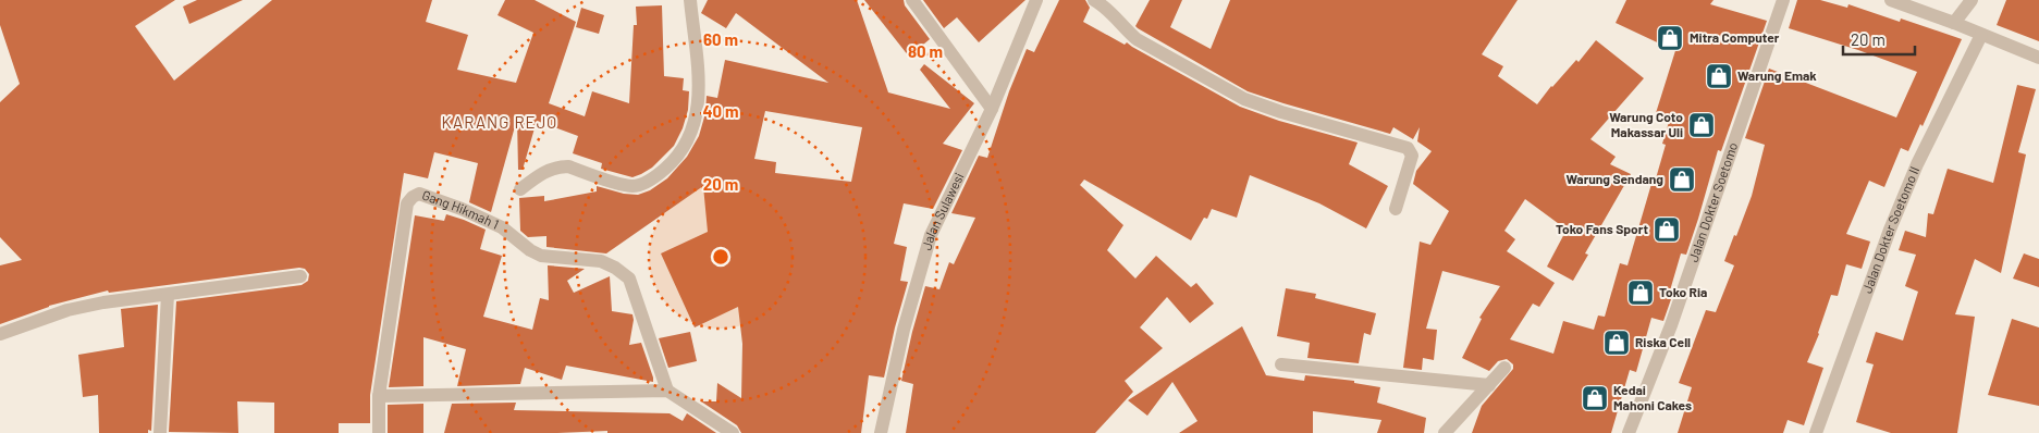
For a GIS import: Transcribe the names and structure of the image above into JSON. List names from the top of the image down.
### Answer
{
  "streets": {
    "street": [
      "Jalan Dokter Soetomo",
      "Gang Hikmah 1",
      "Jalan Sulawesi",
      "Jalan Dokter Soetomo II"
    ]
  },
  "districts": ["KARANG REJO"],
  "places": {
    "shop": [
      "Mitra Computer",
      "Warung Emak",
      "Warung Coto Makassar Uli",
      "Warung Sendang",
      "Toko Fans Sport",
      "Toko Ria",
      "Riska Cell",
      "Kedai Mahoni Cakes"
    ]
  },
  "scale_bar": "20 m",
  "rings": [
    "60 m",
    "80 m",
    "40 m",
    "20 m"
  ]
}
